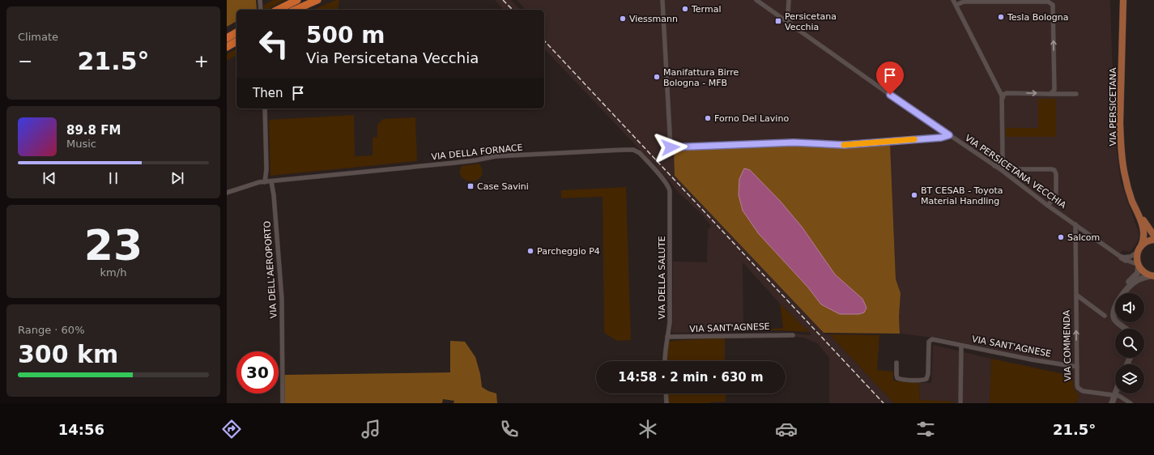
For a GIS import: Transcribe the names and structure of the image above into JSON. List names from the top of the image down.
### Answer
{
  "streets": {
    "main road": ["VIA PERSICETANA"],
    "street": [
      "VIA DELLA FORNACE",
      "VIA PERSICETANA VECCHIA",
      "VIA DELL'AEROPORTO",
      "VIA DELLA SALUTE",
      "VIA SANT'AGNESE",
      "VIA COMMENDA"
    ]
  },
  "crossings": [
    ["VIA PERSICETANA", "VIA PERSICETANA VECCHIA"],
    ["VIA DELLA FORNACE", "VIA DELL'AEROPORTO"],
    ["VIA DELLA FORNACE", "VIA DELLA SALUTE"],
    ["VIA PERSICETANA VECCHIA", "VIA COMMENDA"],
    ["VIA DELLA SALUTE", "VIA SANT'AGNESE"],
    ["VIA SANT'AGNESE", "VIA COMMENDA"]
  ],
  "places": {
    "other": [
      "Termal",
      "Tesla Bologna",
      "Viessmann",
      "Manifattura Birre Bologna - MFB",
      "Forno Del Lavino",
      "BT CESAB - Toyota Material Handling",
      "Salcom",
      "Parcheggio P4"
    ],
    "transit": ["Persicetana Vecchia", "Case Savini"]
  },
  "page": {
    "tile": [
      "Climate",
      ["23", "km/h"],
      ["Range · 60%", "300 km"]
    ],
    "turn": ["500 m", "Via Persicetana Vecchia"],
    "heat": ["−", "21.5°", "+"],
    "then": "Then",
    "song": ["89.8 FM", "Music"],
    "limit": "30",
    "trip": "14:58 · 2 min · 630 m",
    "tabs": ["14:56", "21.5°"]
  }
}
